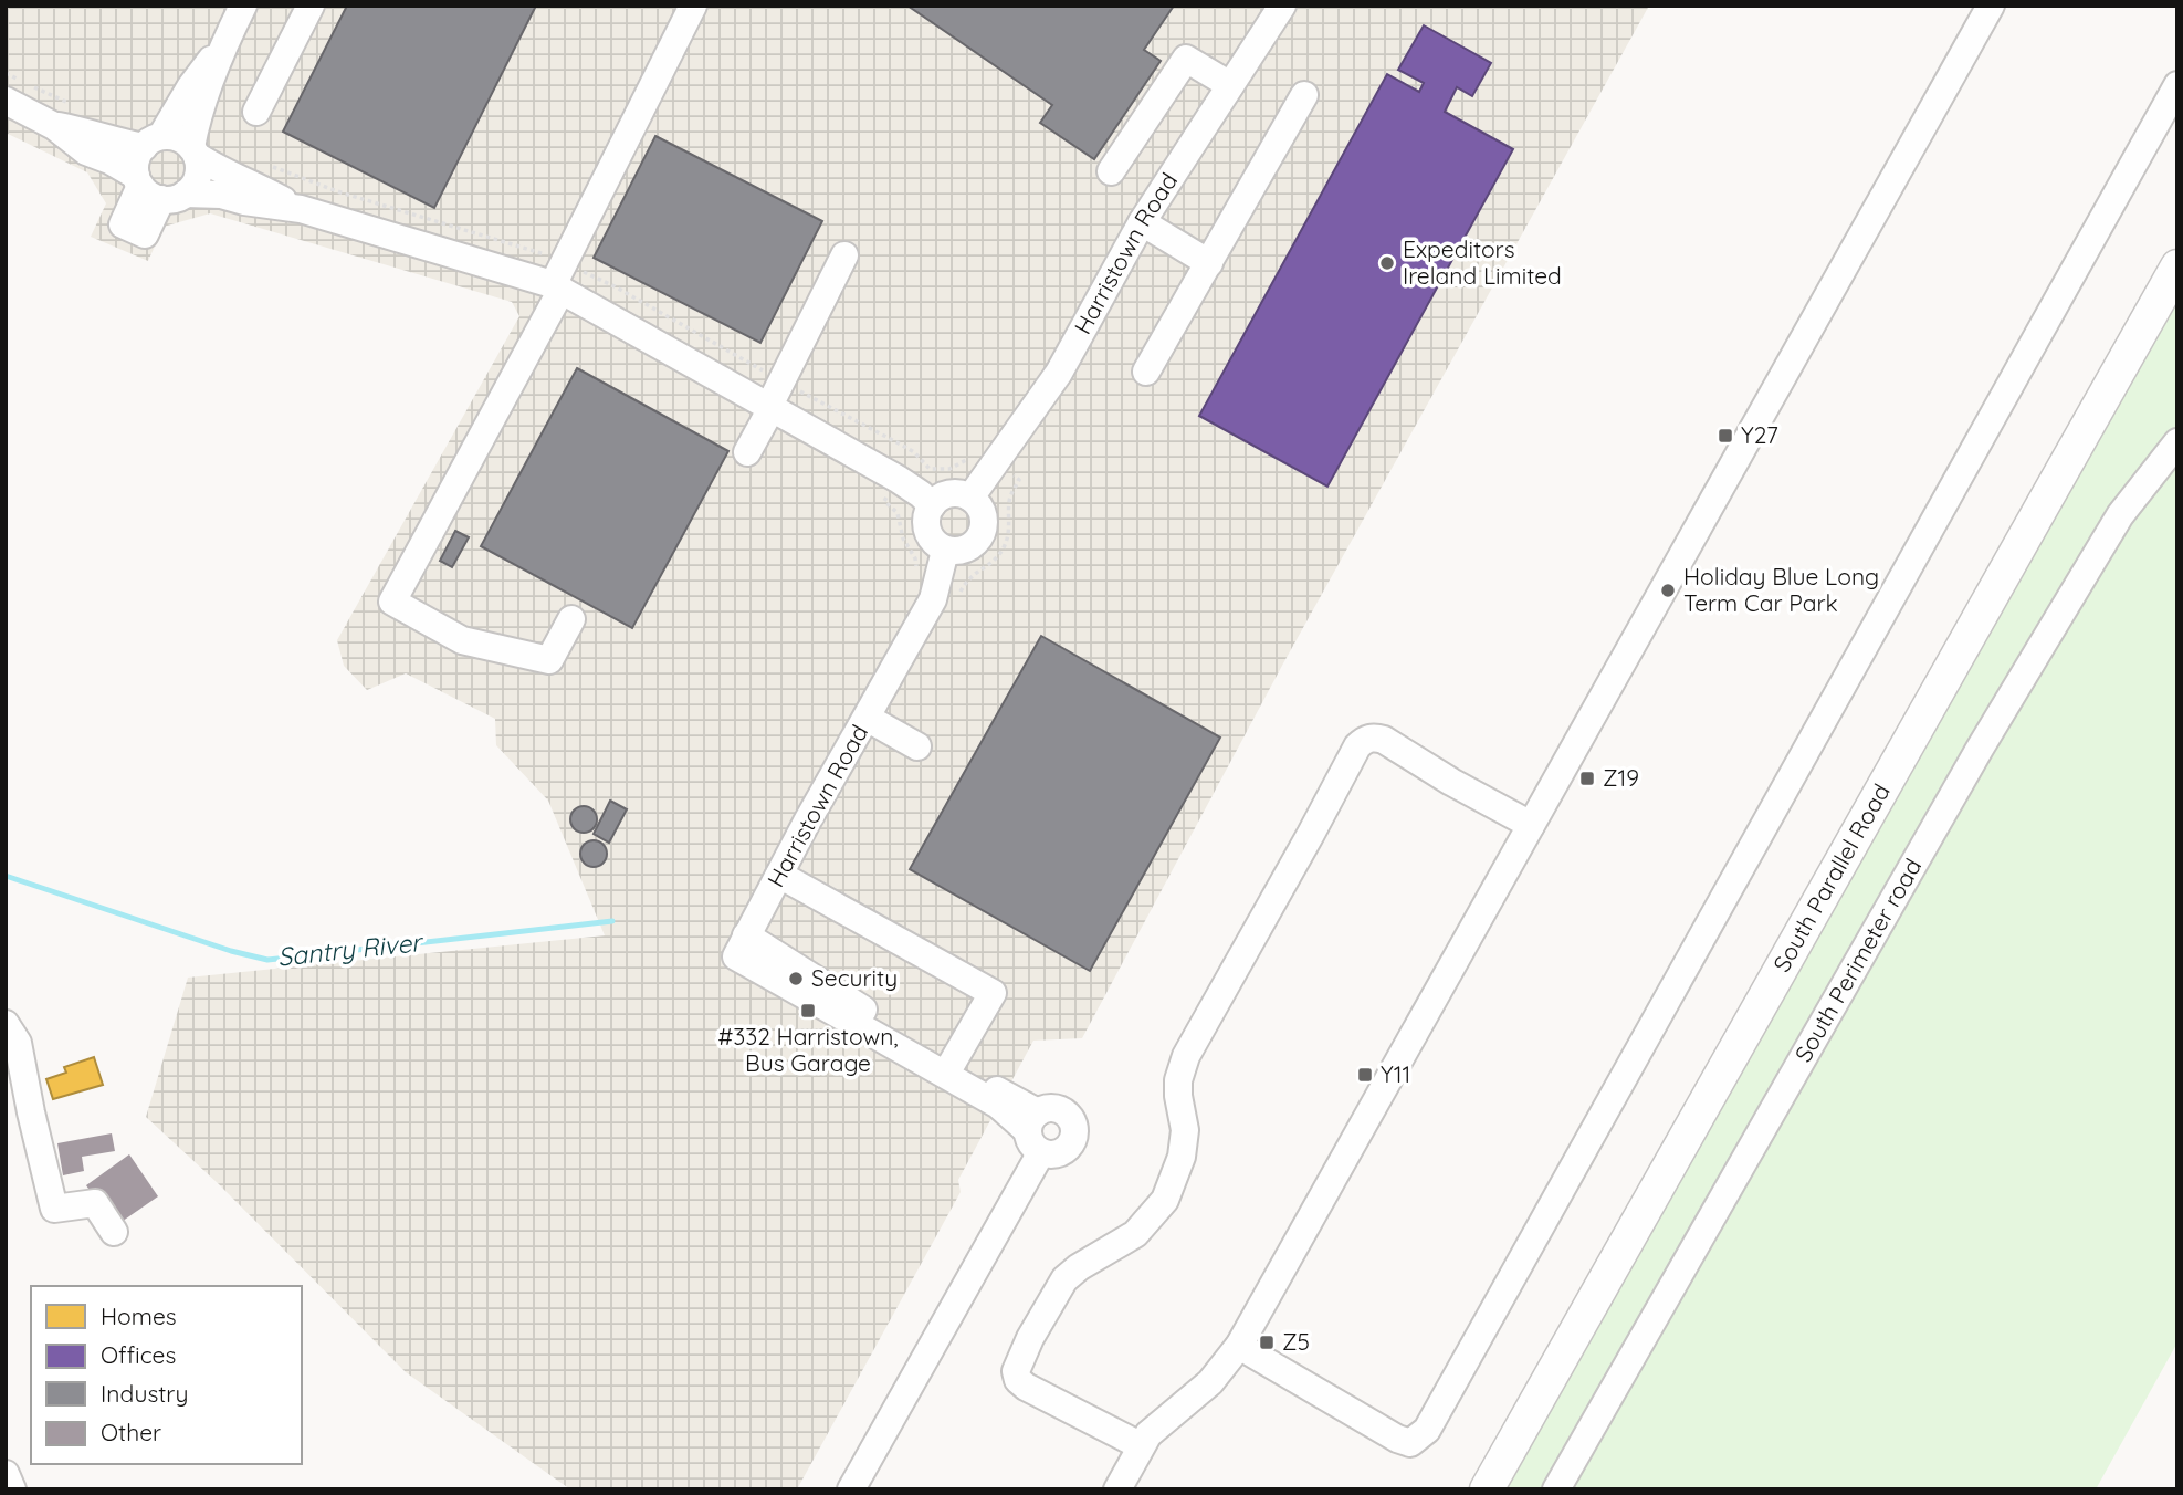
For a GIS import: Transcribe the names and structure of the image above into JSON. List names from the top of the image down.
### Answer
{
  "streets": {
    "main road": ["South Parallel Road"],
    "street": ["Harristown Road", "South Perimeter road"]
  },
  "water": ["Santry River"],
  "places": {
    "other": ["Expeditors Ireland Limited", "Holiday Blue Long Term Car Park", "Security"],
    "transit": [
      "Y27",
      "Z19",
      "#332 Harristown, Bus Garage",
      "Y11",
      "Z5"
    ]
  },
  "legend": [
    "Homes",
    "Offices",
    "Industry",
    "Other"
  ]
}
